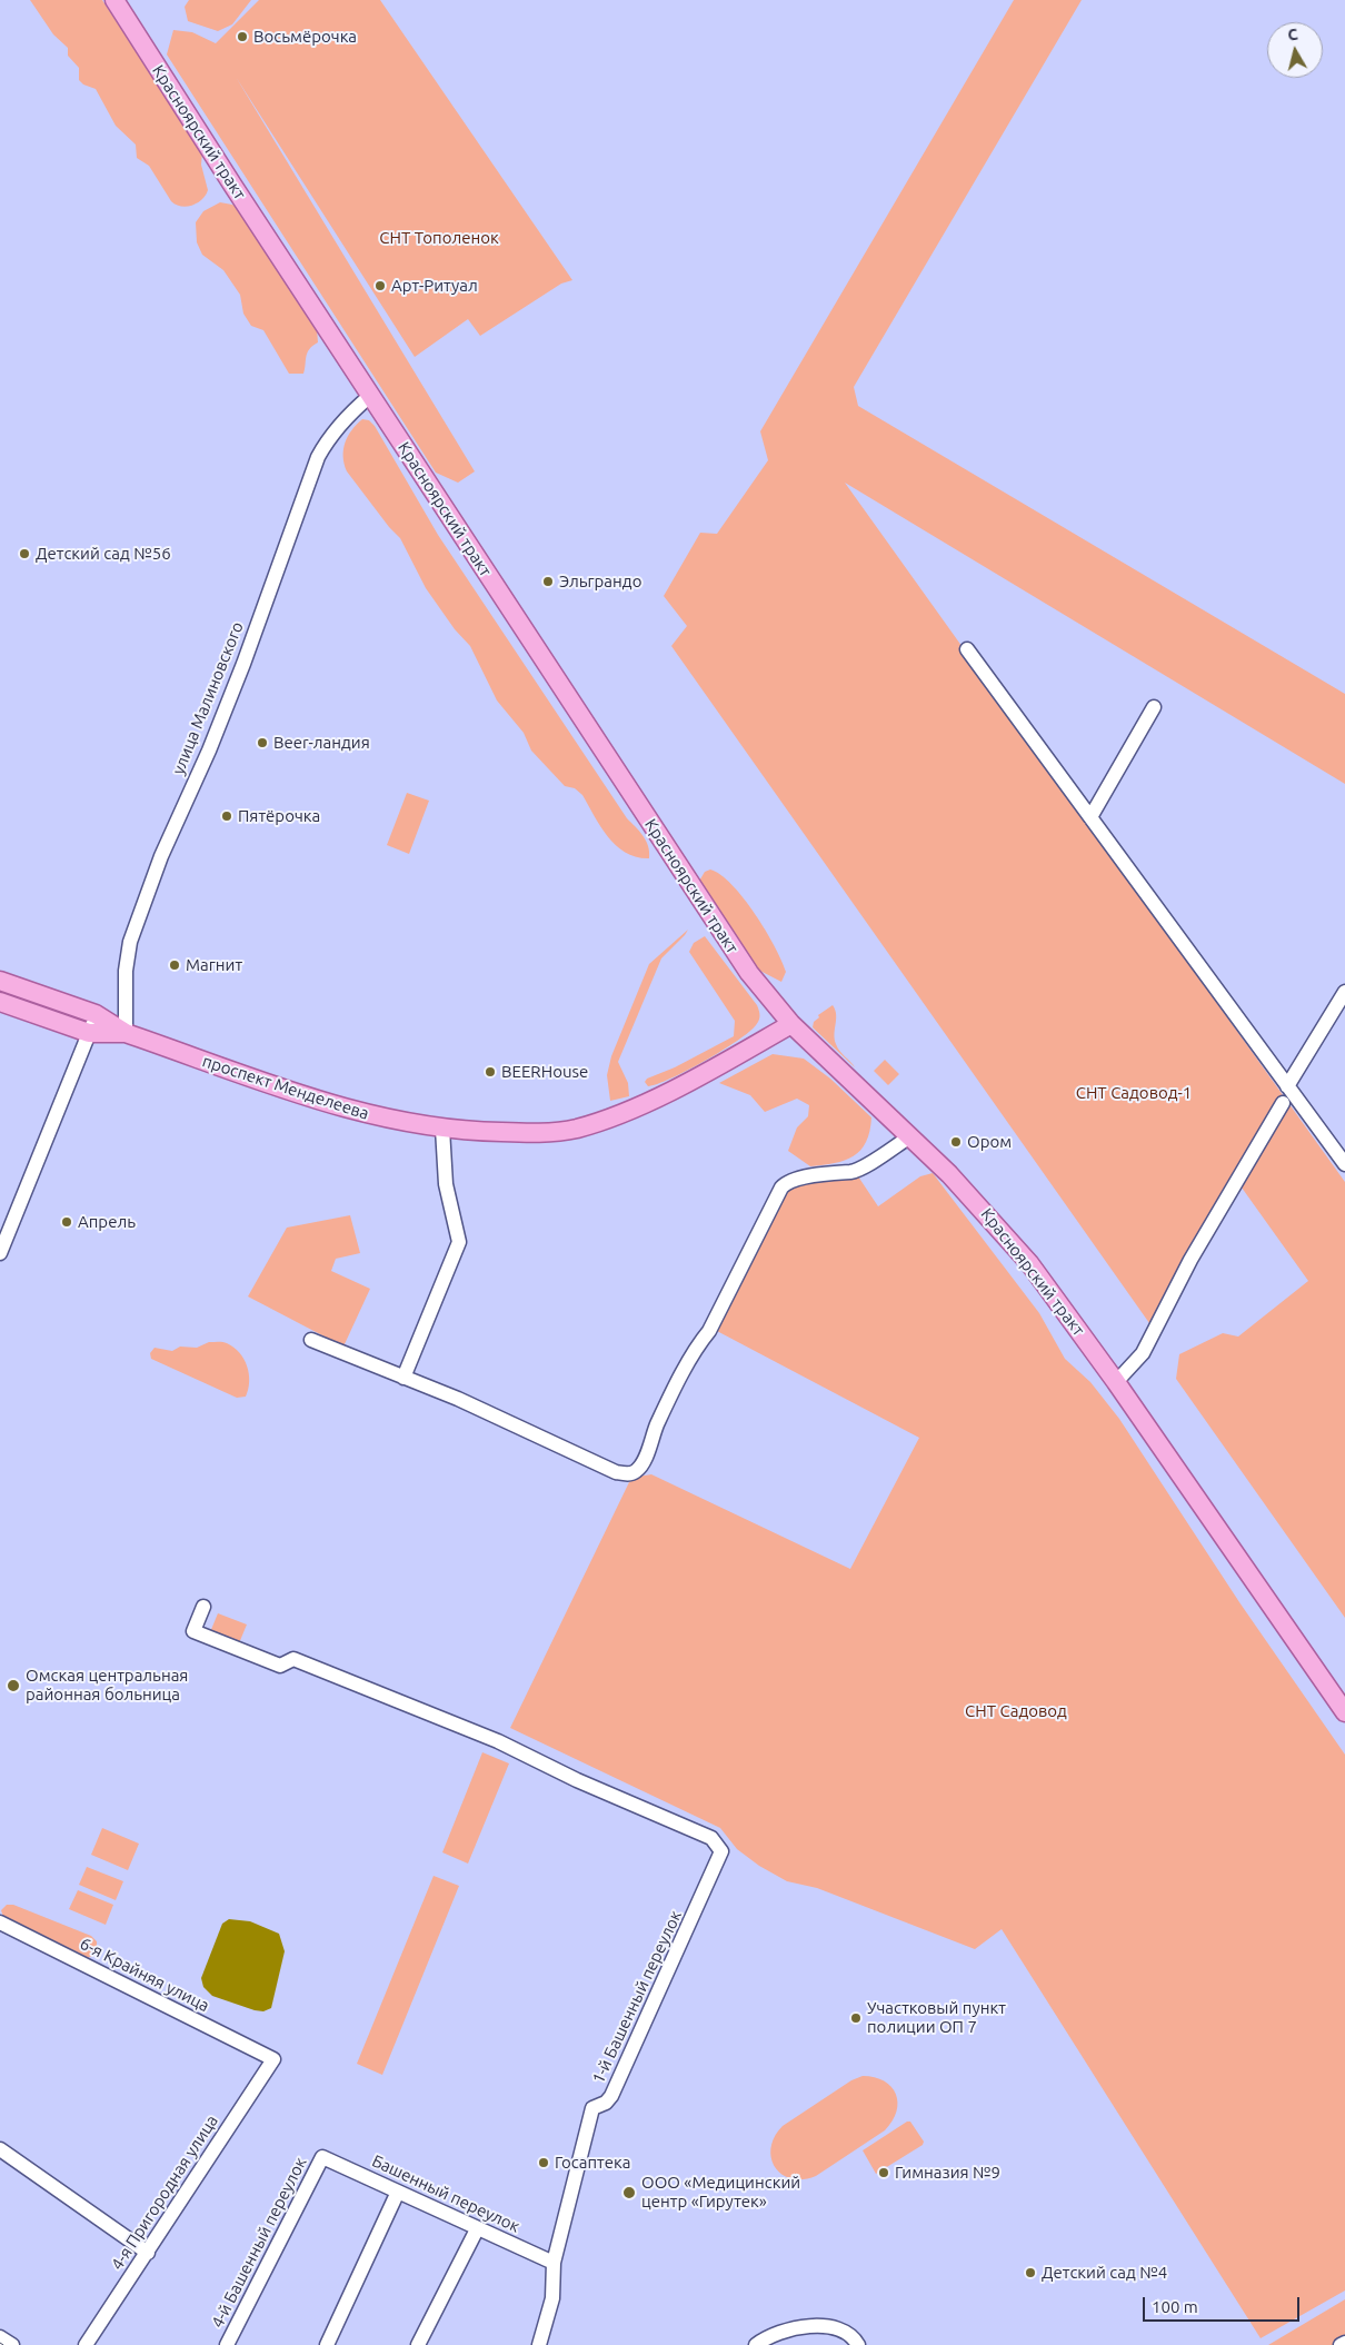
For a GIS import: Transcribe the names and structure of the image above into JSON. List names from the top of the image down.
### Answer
{
  "streets": {
    "main road": ["Красноярский тракт", "проспект Менделеева"],
    "street": [
      "улица Малиновского",
      "6-я Крайняя улица",
      "1-й Башенный переулок",
      "4-я Пригородная улица",
      "Башенный переулок",
      "4-й Башенный переулок"
    ]
  },
  "crossings": [
    ["Красноярский тракт", "улица Малиновского"],
    ["Красноярский тракт", "проспект Менделеева"],
    ["улица Малиновского", "проспект Менделеева"],
    ["6-я Крайняя улица", "4-я Пригородная улица"],
    ["1-й Башенный переулок", "Башенный переулок"],
    ["Башенный переулок", "4-й Башенный переулок"]
  ],
  "parks": ["СНТ Тополенок", "СНТ Садовод-1", "СНТ Садовод"],
  "places": [
    "Восьмёрочка",
    "Арт-Ритуал",
    "Детский сад №56",
    "Эльграндо",
    "Beer-ландия",
    "Пятёрочка",
    "Магнит",
    "BEERHouse",
    "Ором",
    "Апрель",
    "Омская центральная районная больница",
    "Участковый пункт полиции ОП 7",
    "Госаптека",
    "Гимназия №9",
    "ООО «Медицинский центр «Гирутек»",
    "Детский сад №4"
  ],
  "scale_bar": "100 m",
  "north": "top"
}
